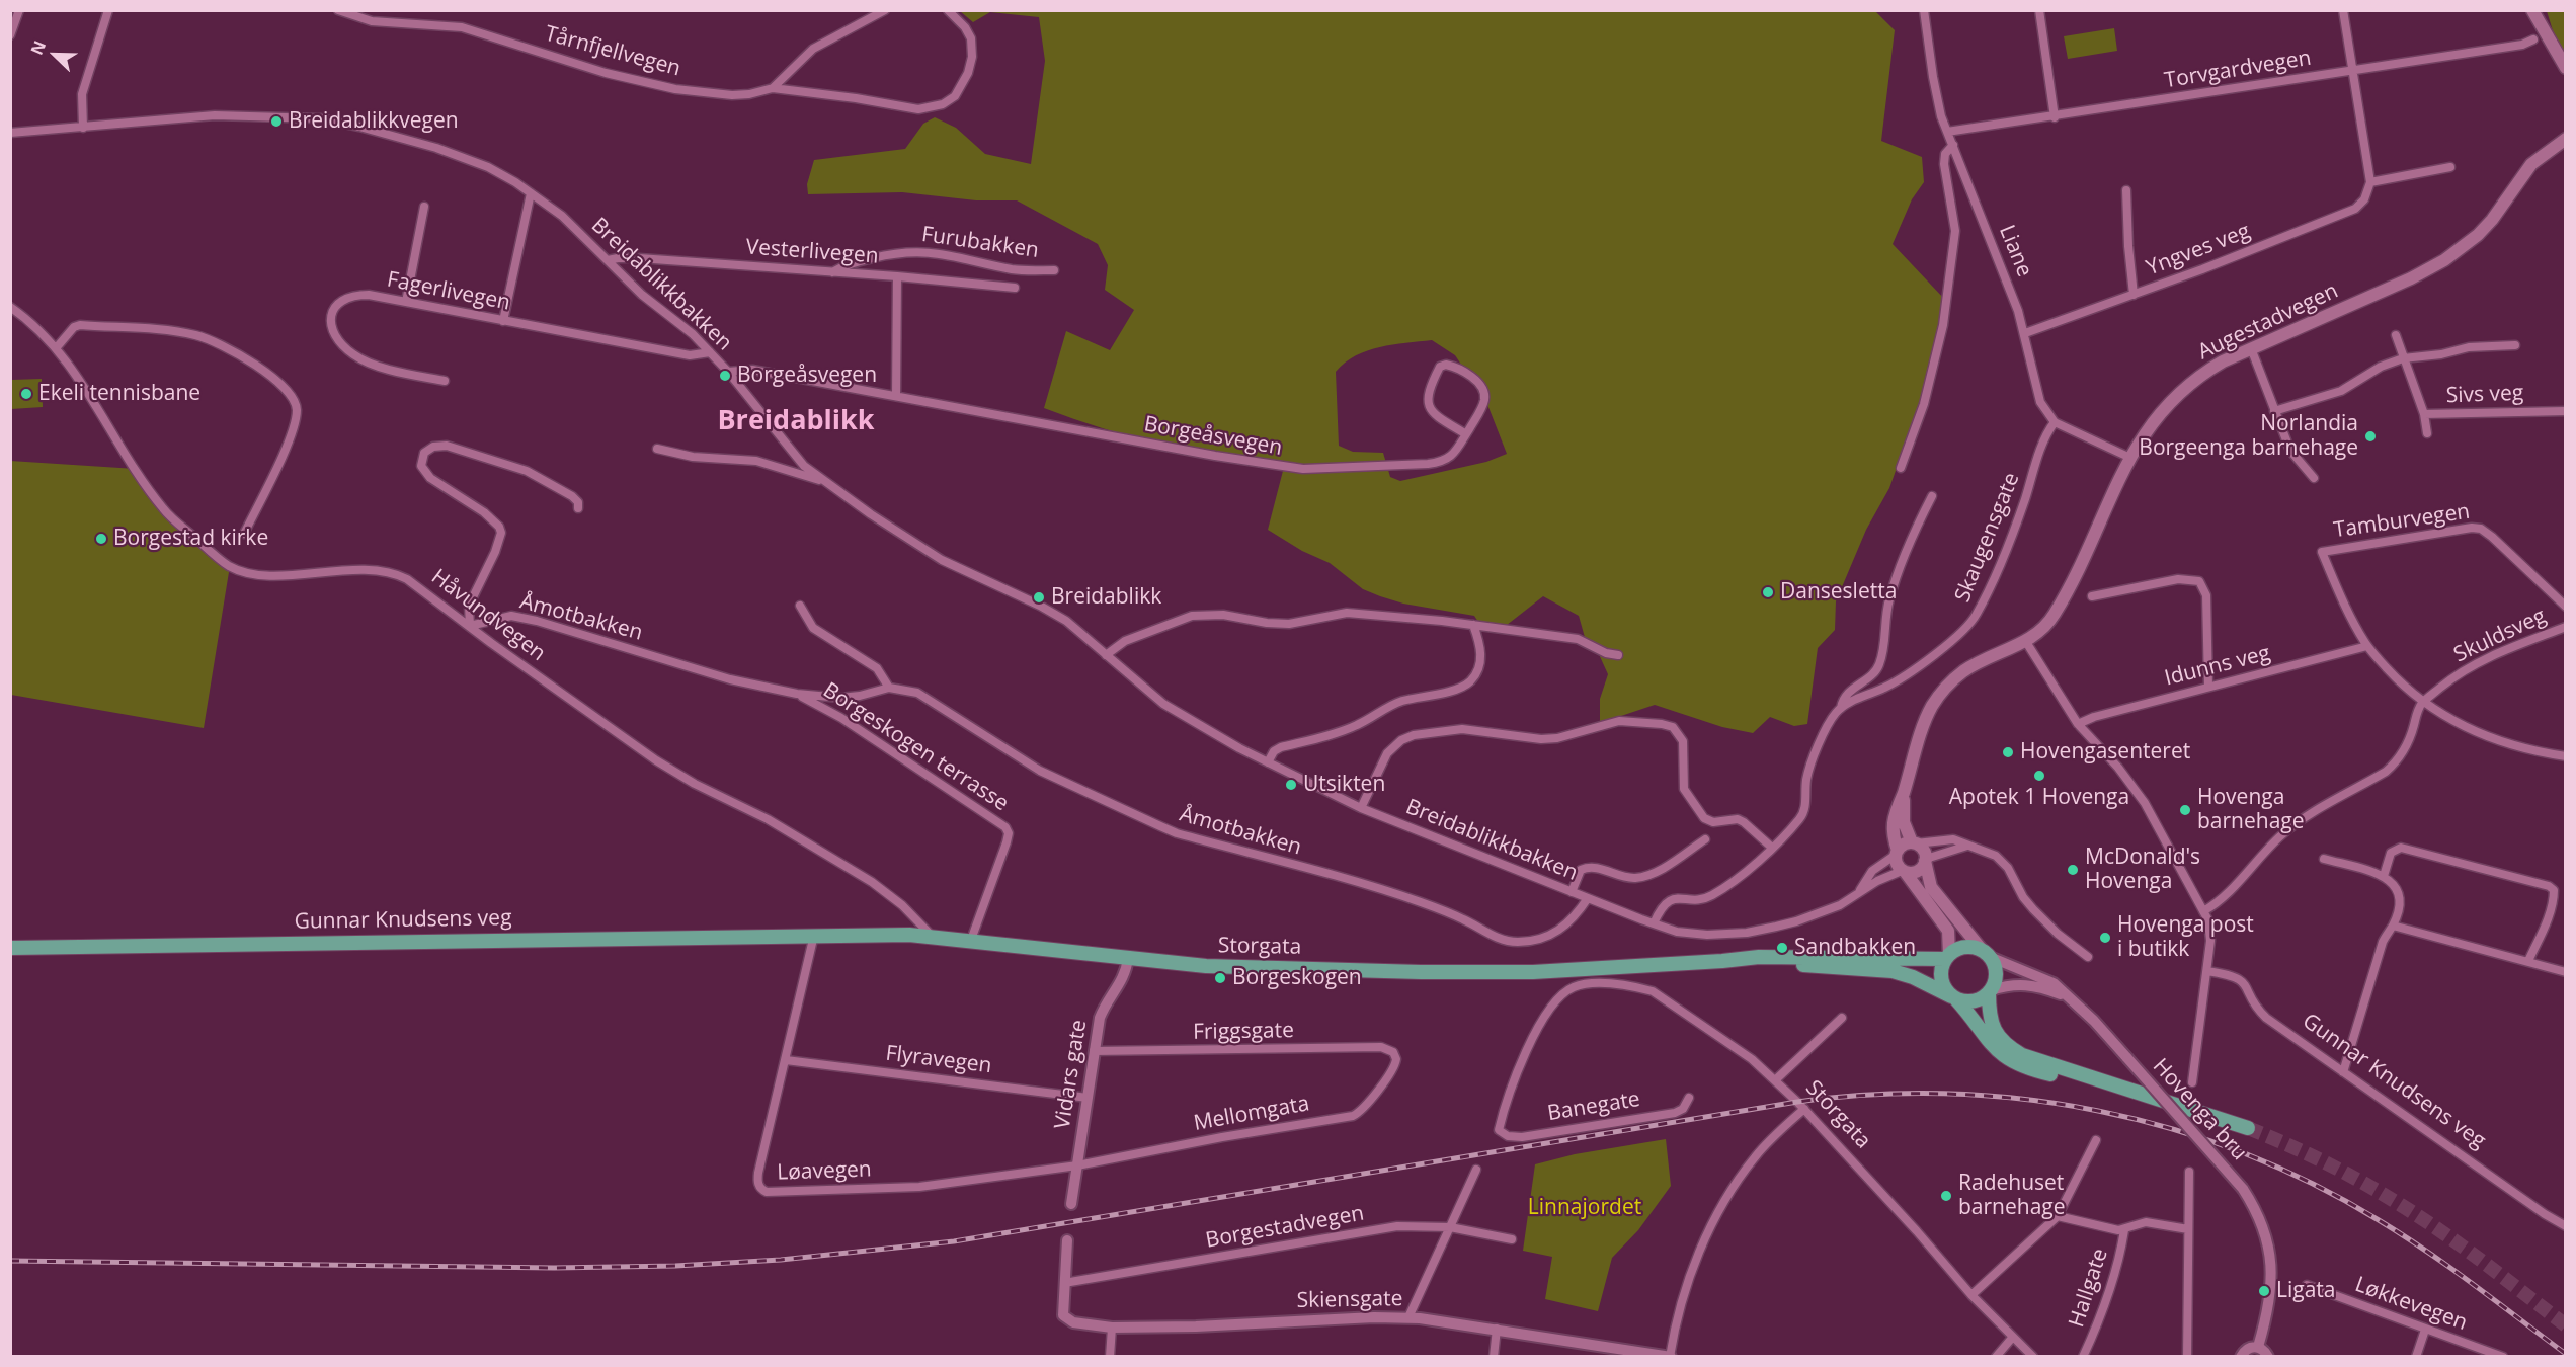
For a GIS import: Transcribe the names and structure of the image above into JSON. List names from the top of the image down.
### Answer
{
  "streets": {
    "main road": ["Augestadvegen", "Gunnar Knudsens veg", "Storgata"],
    "street": [
      "Tårnfjellvegen",
      "Torvgardvegen",
      "Furubakken",
      "Yngves veg",
      "Liane",
      "Vesterlivegen",
      "Breidablikkbakken",
      "Fagerlivegen",
      "Sivs veg",
      "Borgeåsvegen",
      "Tamburvegen",
      "Skaugensgate",
      "Håvundvegen",
      "Åmotbakken",
      "Skuldsveg",
      "Idunns veg",
      "Borgeskogen terrasse",
      "Friggsgate",
      "Flyravegen",
      "Vidars gate",
      "Banegate",
      "Hovenga bru",
      "Mellomgata",
      "Løavegen",
      "Borgestadvegen",
      "Hallgate",
      "Skiensgate",
      "Løkkevegen"
    ]
  },
  "crossings": [
    ["Torvgardvegen", "Liane"],
    ["Furubakken", "Vesterlivegen"],
    ["Yngves veg", "Liane"],
    ["Liane", "Skaugensgate"],
    ["Vesterlivegen", "Breidablikkbakken"],
    ["Breidablikkbakken", "Fagerlivegen"],
    ["Breidablikkbakken", "Augestadvegen"],
    ["Breidablikkbakken", "Borgeåsvegen"],
    ["Breidablikkbakken", "Åmotbakken"],
    ["Tamburvegen", "Idunns veg"],
    ["Håvundvegen", "Åmotbakken"],
    ["Håvundvegen", "Storgata"],
    ["Åmotbakken", "Borgeskogen terrasse"],
    ["Borgeskogen terrasse", "Storgata"],
    ["Gunnar Knudsens veg", "Storgata"],
    ["Storgata", "Vidars gate"],
    ["Storgata", "Banegate"],
    ["Storgata", "Hovenga bru"],
    ["Storgata", "Løavegen"],
    ["Friggsgate", "Vidars gate"],
    ["Friggsgate", "Mellomgata"],
    ["Flyravegen", "Vidars gate"],
    ["Flyravegen", "Løavegen"],
    ["Vidars gate", "Mellomgata"],
    ["Vidars gate", "Løavegen"],
    ["Mellomgata", "Løavegen"],
    ["Borgestadvegen", "Skiensgate"]
  ],
  "districts": ["Breidablikk"],
  "parks": ["Linnajordet"],
  "places": [
    "Breidablikkvegen",
    "Borgeåsvegen",
    "Ekeli tennisbane",
    "Norlandia Borgeenga barnehage",
    "Borgestad kirke",
    "Dansesletta",
    "Breidablikk",
    "Hovengasenteret",
    "Apotek 1 Hovenga",
    "Utsikten",
    "Hovenga barnehage",
    "McDonald's Hovenga",
    "Hovenga post i butikk",
    "Sandbakken",
    "Borgeskogen",
    "Radehuset barnehage",
    "Ligata"
  ],
  "north": "top left"
}
